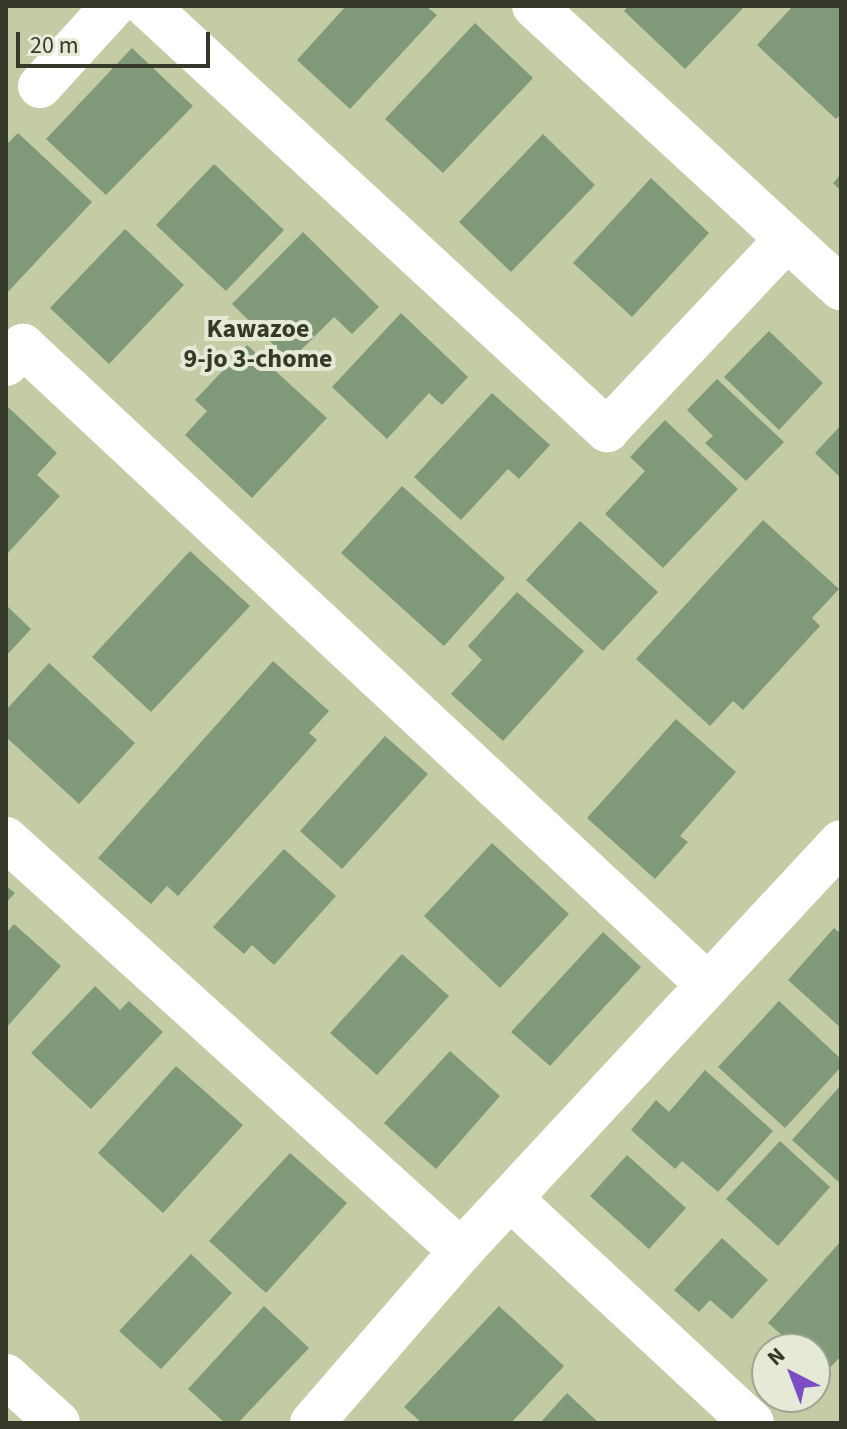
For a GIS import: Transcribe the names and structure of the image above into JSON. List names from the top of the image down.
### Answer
{
  "districts": ["Kawazoe 9-jo 3-chome"],
  "scale_bar": "20 m",
  "north": "top left"
}
